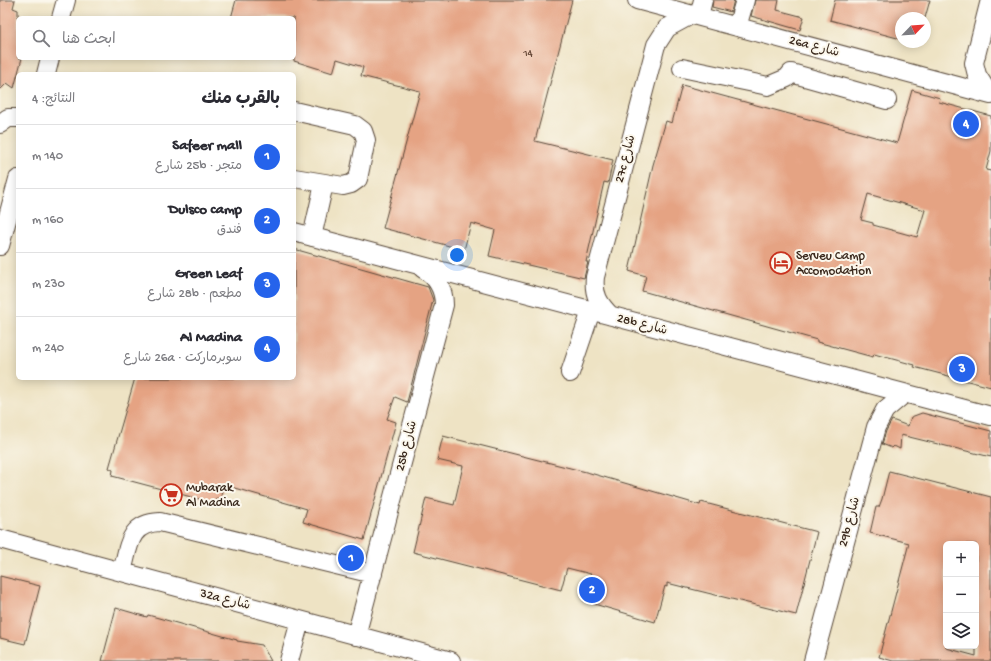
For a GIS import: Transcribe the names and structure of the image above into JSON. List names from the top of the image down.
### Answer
{
  "streets": {
    "street": [
      "26a شارع",
      "27c شارع",
      "28b شارع",
      "25b شارع",
      "29b شارع",
      "32a شارع"
    ]
  },
  "crossings": [
    ["26a شارع", "27c شارع"],
    ["27c شارع", "28b شارع"],
    ["28b شارع", "25b شارع"],
    ["28b شارع", "29b شارع"],
    ["25b شارع", "32a شارع"]
  ],
  "places": {
    "hotel": ["Serveu Camp Accomodation"],
    "supermarket": ["Mubarak Al Madina"]
  },
  "house_numbers": ["14"],
  "north": "top right",
  "page": {
    "search": "ابحث هنا",
    "heading": ["بالقرب منك", "النتائج: 4"],
    "pins": [
      "4",
      "3",
      "1",
      "2"
    ],
    "list": [
      {
        "mark": "1",
        "name": "Safeer mall",
        "note": "متجر · 25b شارع",
        "value": "140 m"
      },
      {
        "mark": "2",
        "name": "Dulsco camp",
        "note": "فندق",
        "value": "160 m"
      },
      {
        "mark": "3",
        "name": "Green Leaf",
        "note": "مطعم · 28b شارع",
        "value": "230 m"
      },
      {
        "mark": "4",
        "name": "Al Madina",
        "note": "سوبرماركت · 26a شارع",
        "value": "240 m"
      }
    ],
    "map_buttons": ["+", "−"]
  }
}
